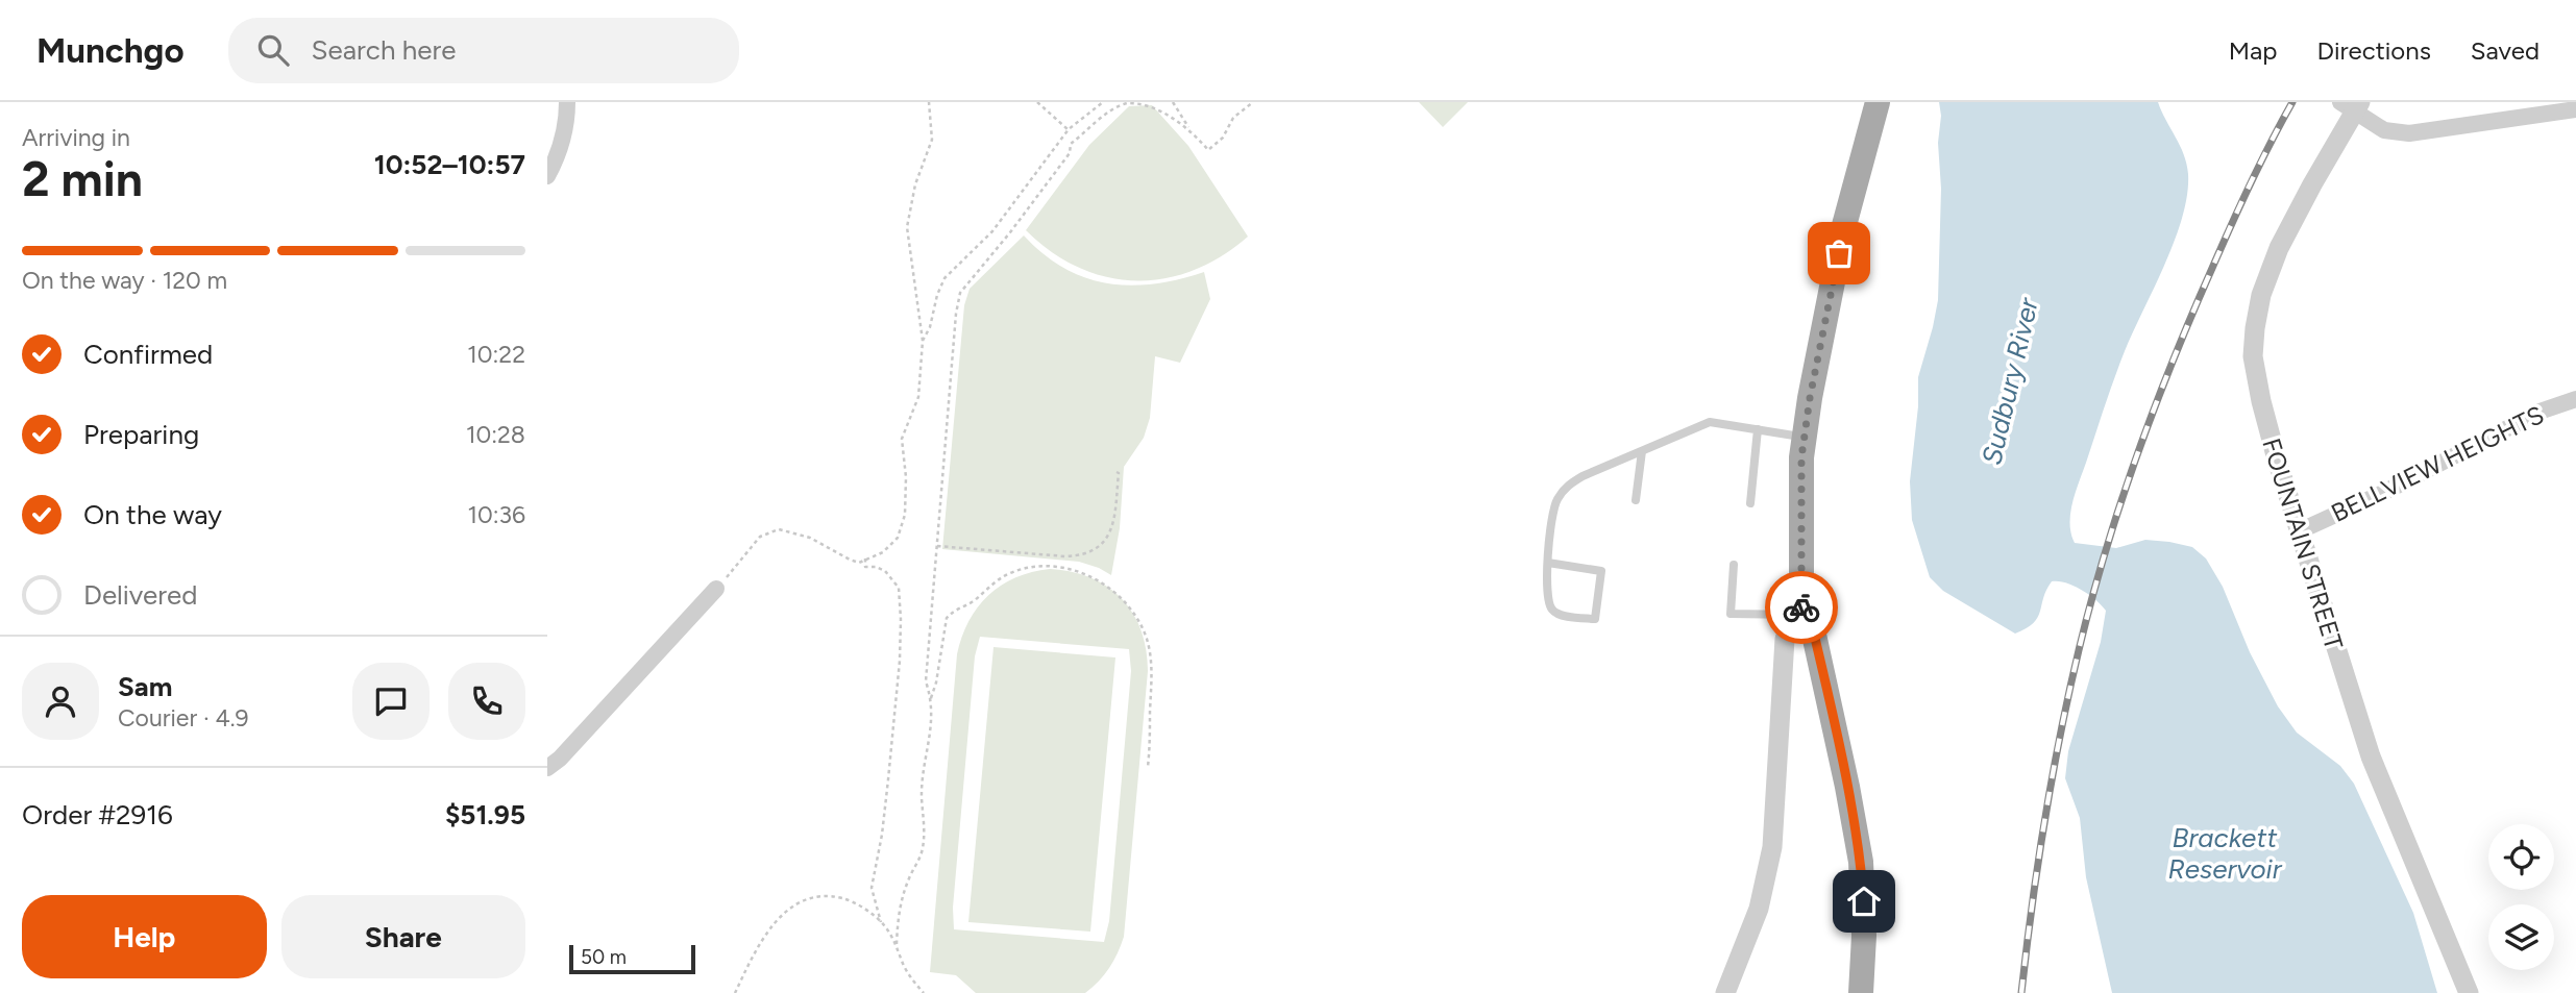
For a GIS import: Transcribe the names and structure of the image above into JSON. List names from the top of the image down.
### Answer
{
  "streets": {
    "street": ["BELLVIEW HEIGHTS", "FOUNTAIN STREET"]
  },
  "crossings": [
    ["BELLVIEW HEIGHTS", "FOUNTAIN STREET"]
  ],
  "water": ["Sudbury River", "Brackett Reservoir"],
  "scale_bar": "50 m",
  "page": {
    "header": "Munchgo",
    "search": "Search here",
    "nav": ["Map", "Directions", "Saved"],
    "heading": ["2 min", "Arriving in", "10:52–10:57"],
    "panel": [
      "Sam",
      "Courier · 4.9",
      "Order #2916",
      "$51.95"
    ],
    "bar": "On the way · 120 m",
    "list": [
      ["Confirmed", "10:22"],
      ["Preparing", "10:28"],
      ["On the way", "10:36"],
      "Delivered"
    ],
    "buttons": ["Help", "Share"],
    "scale": "50 m"
  }
}
